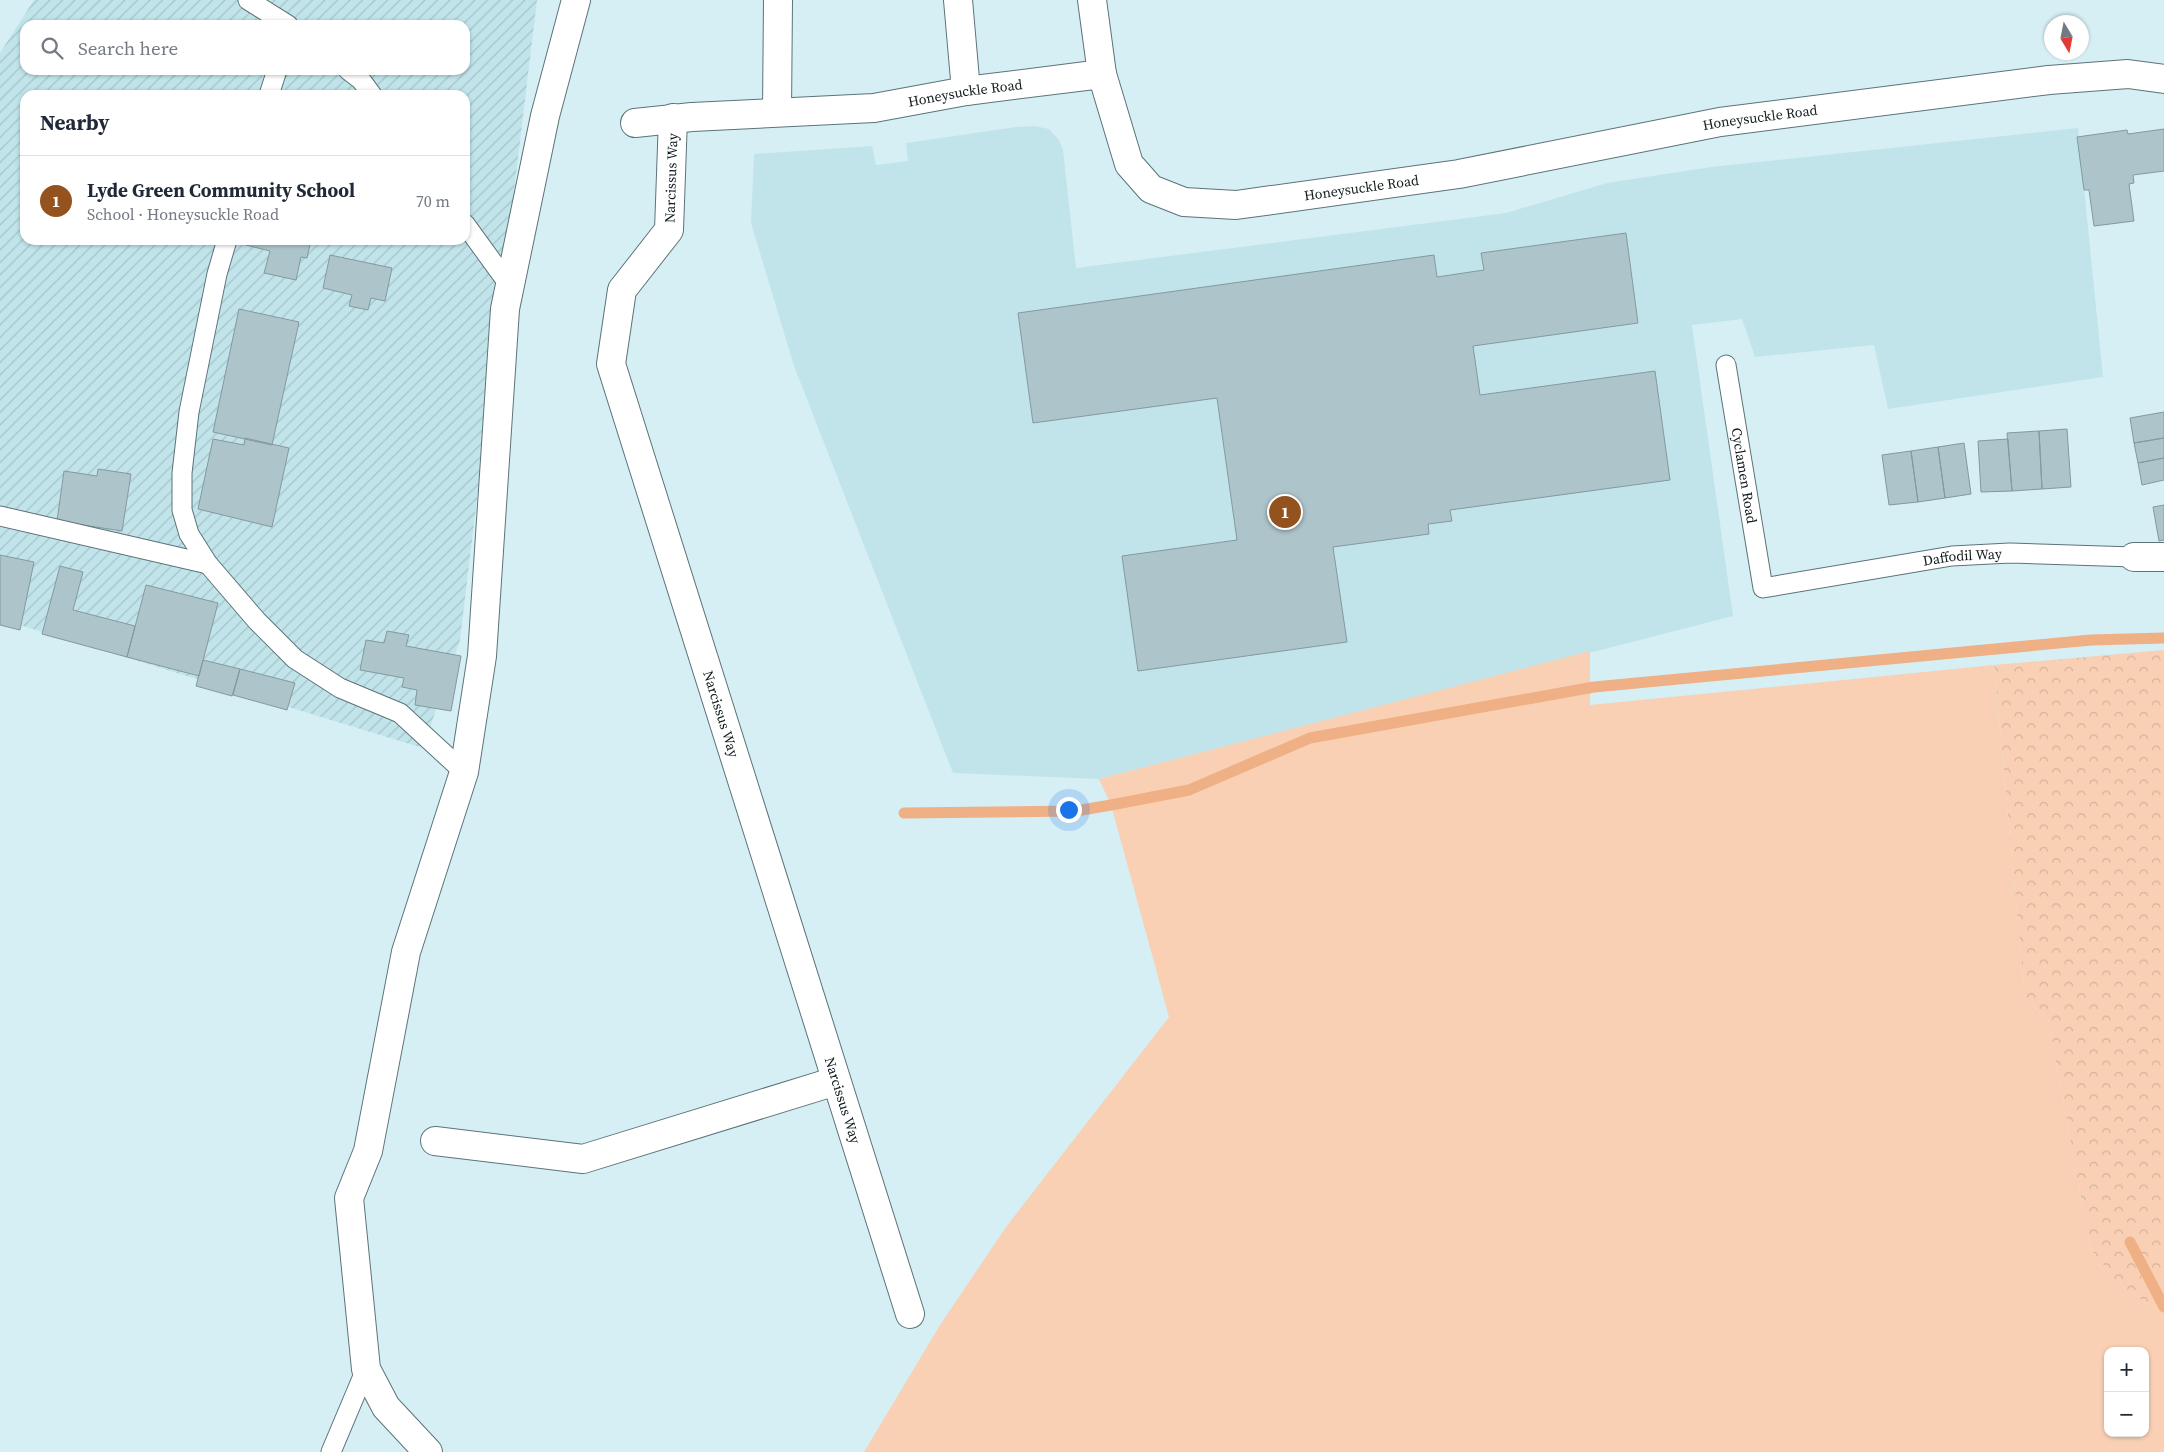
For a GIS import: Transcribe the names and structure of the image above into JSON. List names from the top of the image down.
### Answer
{
  "streets": {
    "street": ["Honeysuckle Road", "Narcissus Way", "Daffodil Way"],
    "lane": ["Cyclamen Road"]
  },
  "crossings": [
    ["Honeysuckle Road", "Narcissus Way"],
    ["Cyclamen Road", "Daffodil Way"]
  ],
  "north": "bottom",
  "page": {
    "search": "Search here",
    "heading": "Nearby",
    "list": [
      {
        "mark": "1",
        "name": "Lyde Green Community School",
        "note": "School · Honeysuckle Road",
        "value": "70 m"
      }
    ],
    "pins": "1",
    "map_buttons": ["+", "−"]
  }
}
